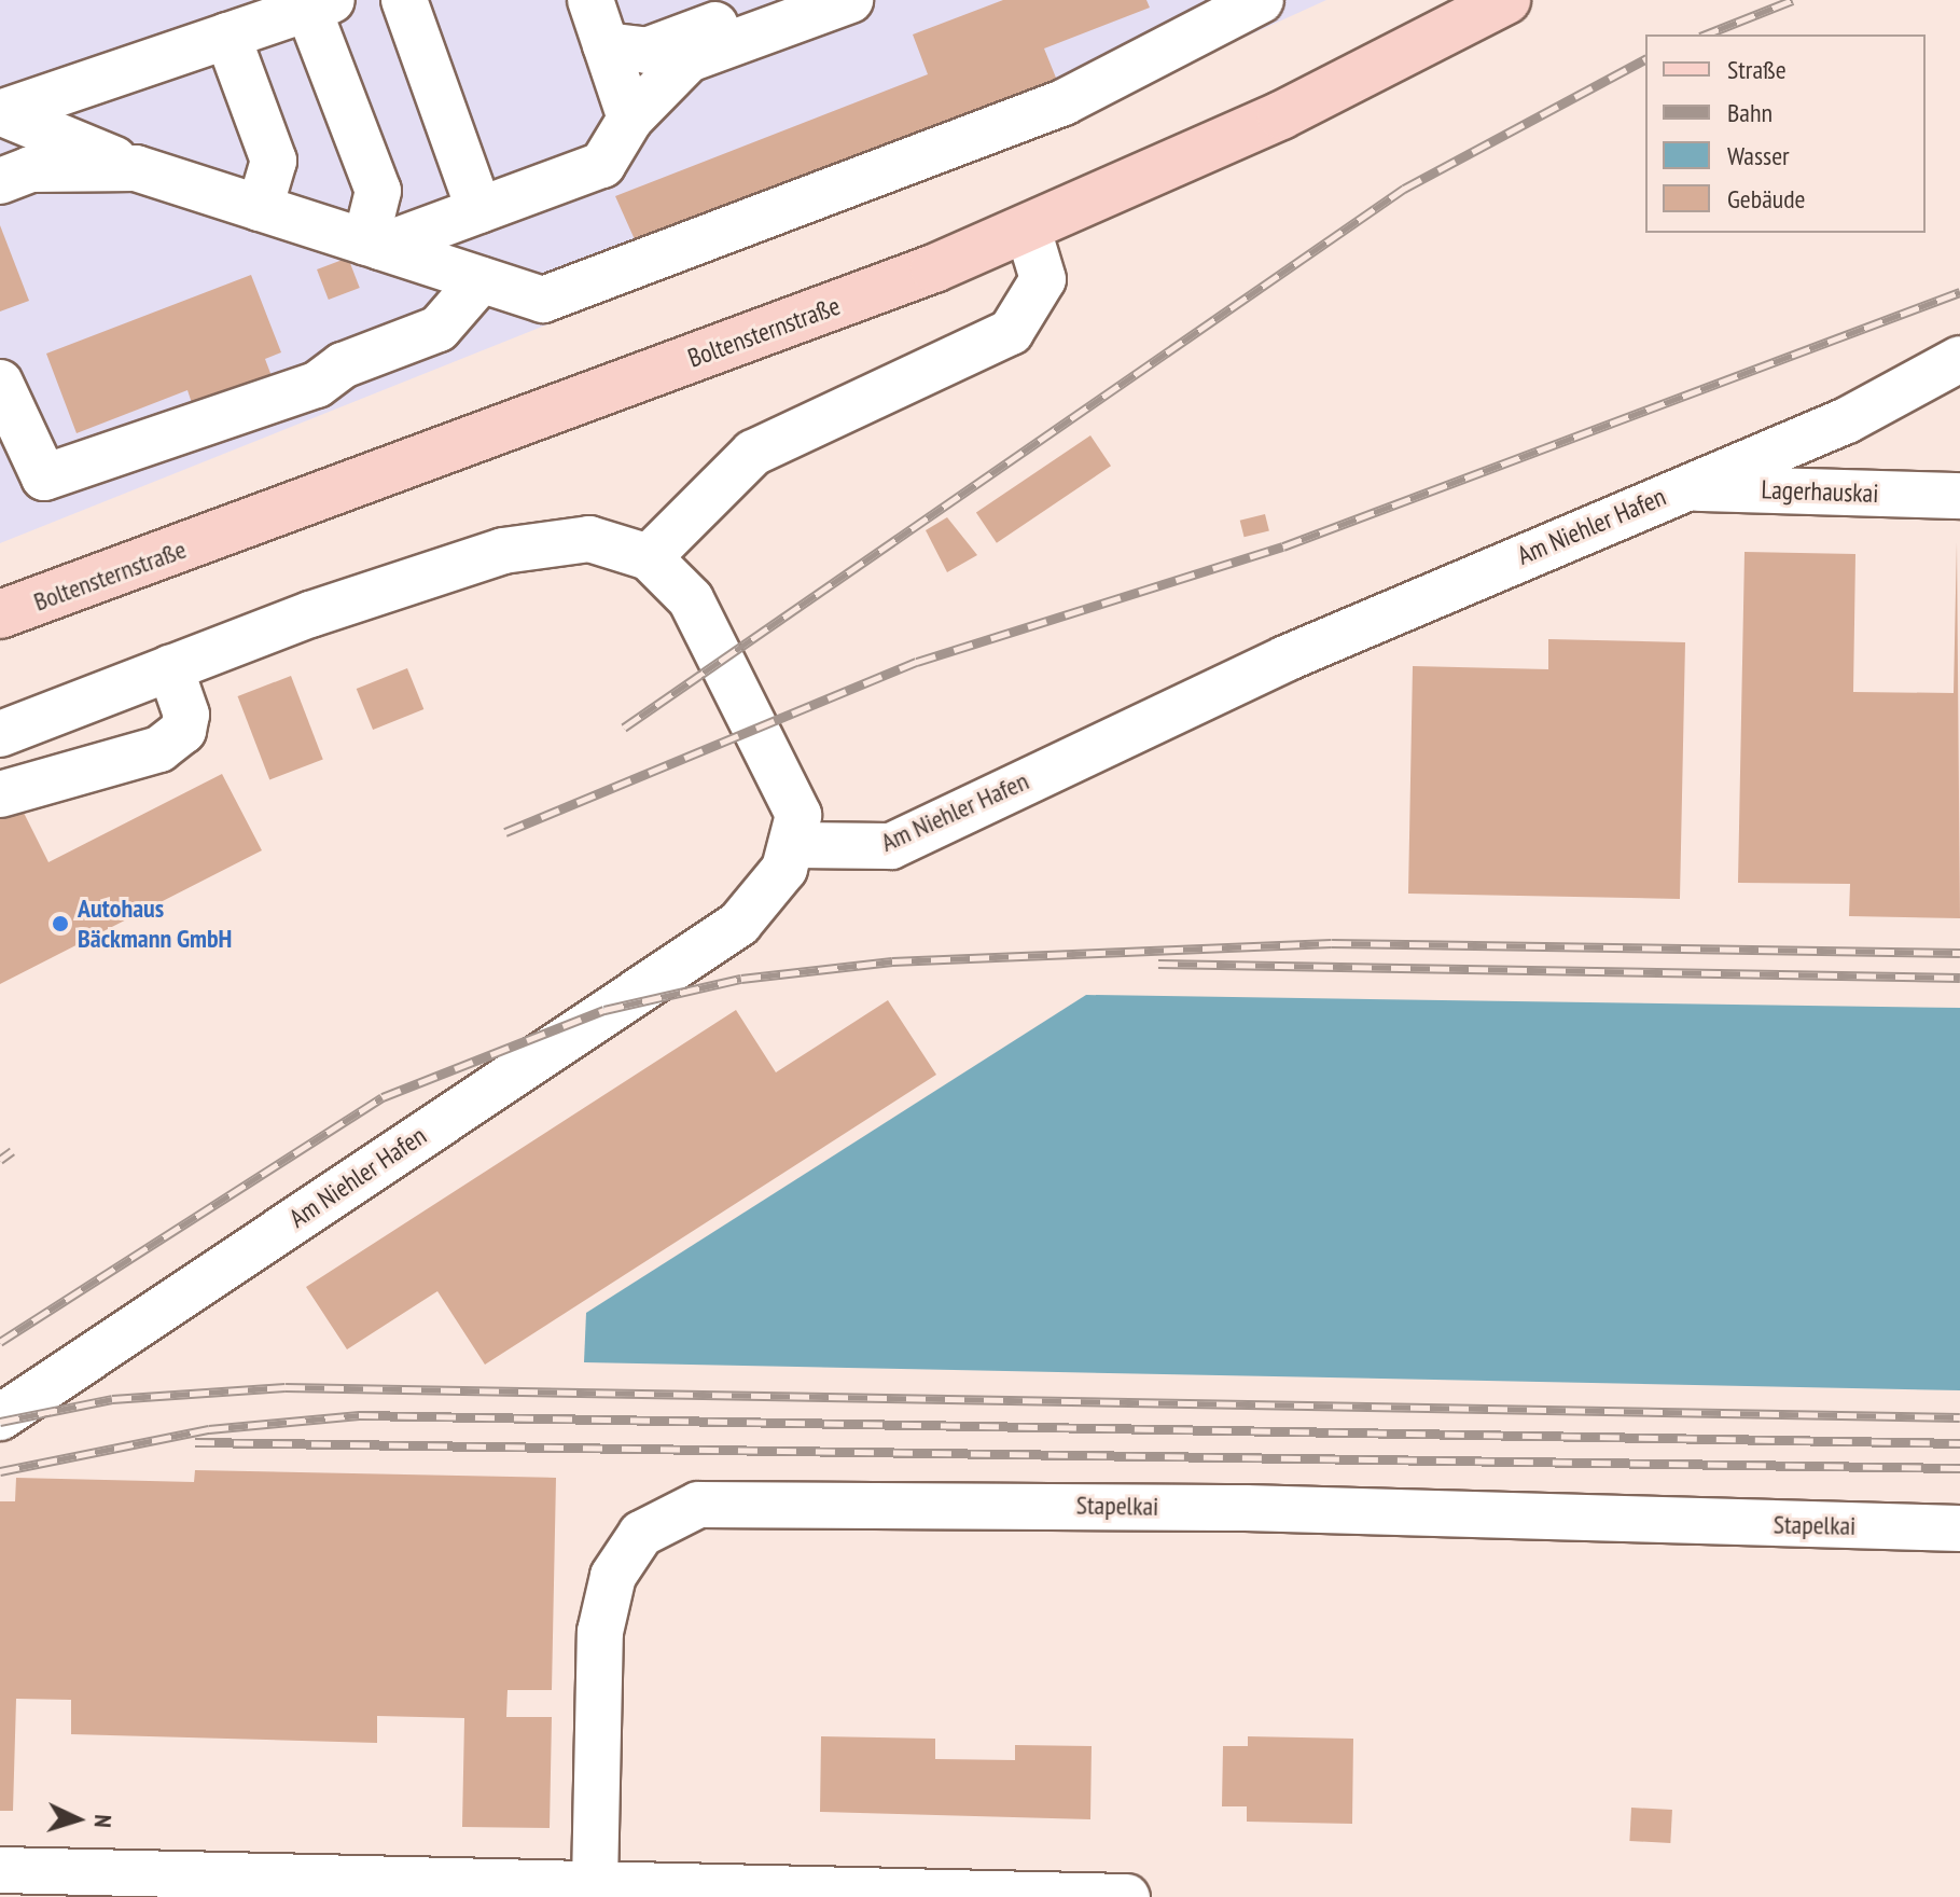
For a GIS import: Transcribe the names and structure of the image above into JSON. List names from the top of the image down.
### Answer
{
  "streets": {
    "main road": ["Boltensternstraße"],
    "street": ["Lagerhauskai", "Am Niehler Hafen", "Stapelkai"]
  },
  "crossings": [
    ["Lagerhauskai", "Am Niehler Hafen"]
  ],
  "places": ["Autohaus Bäckmann GmbH"],
  "legend": [
    "Straße",
    "Bahn",
    "Wasser",
    "Gebäude"
  ],
  "north": "right"
}
